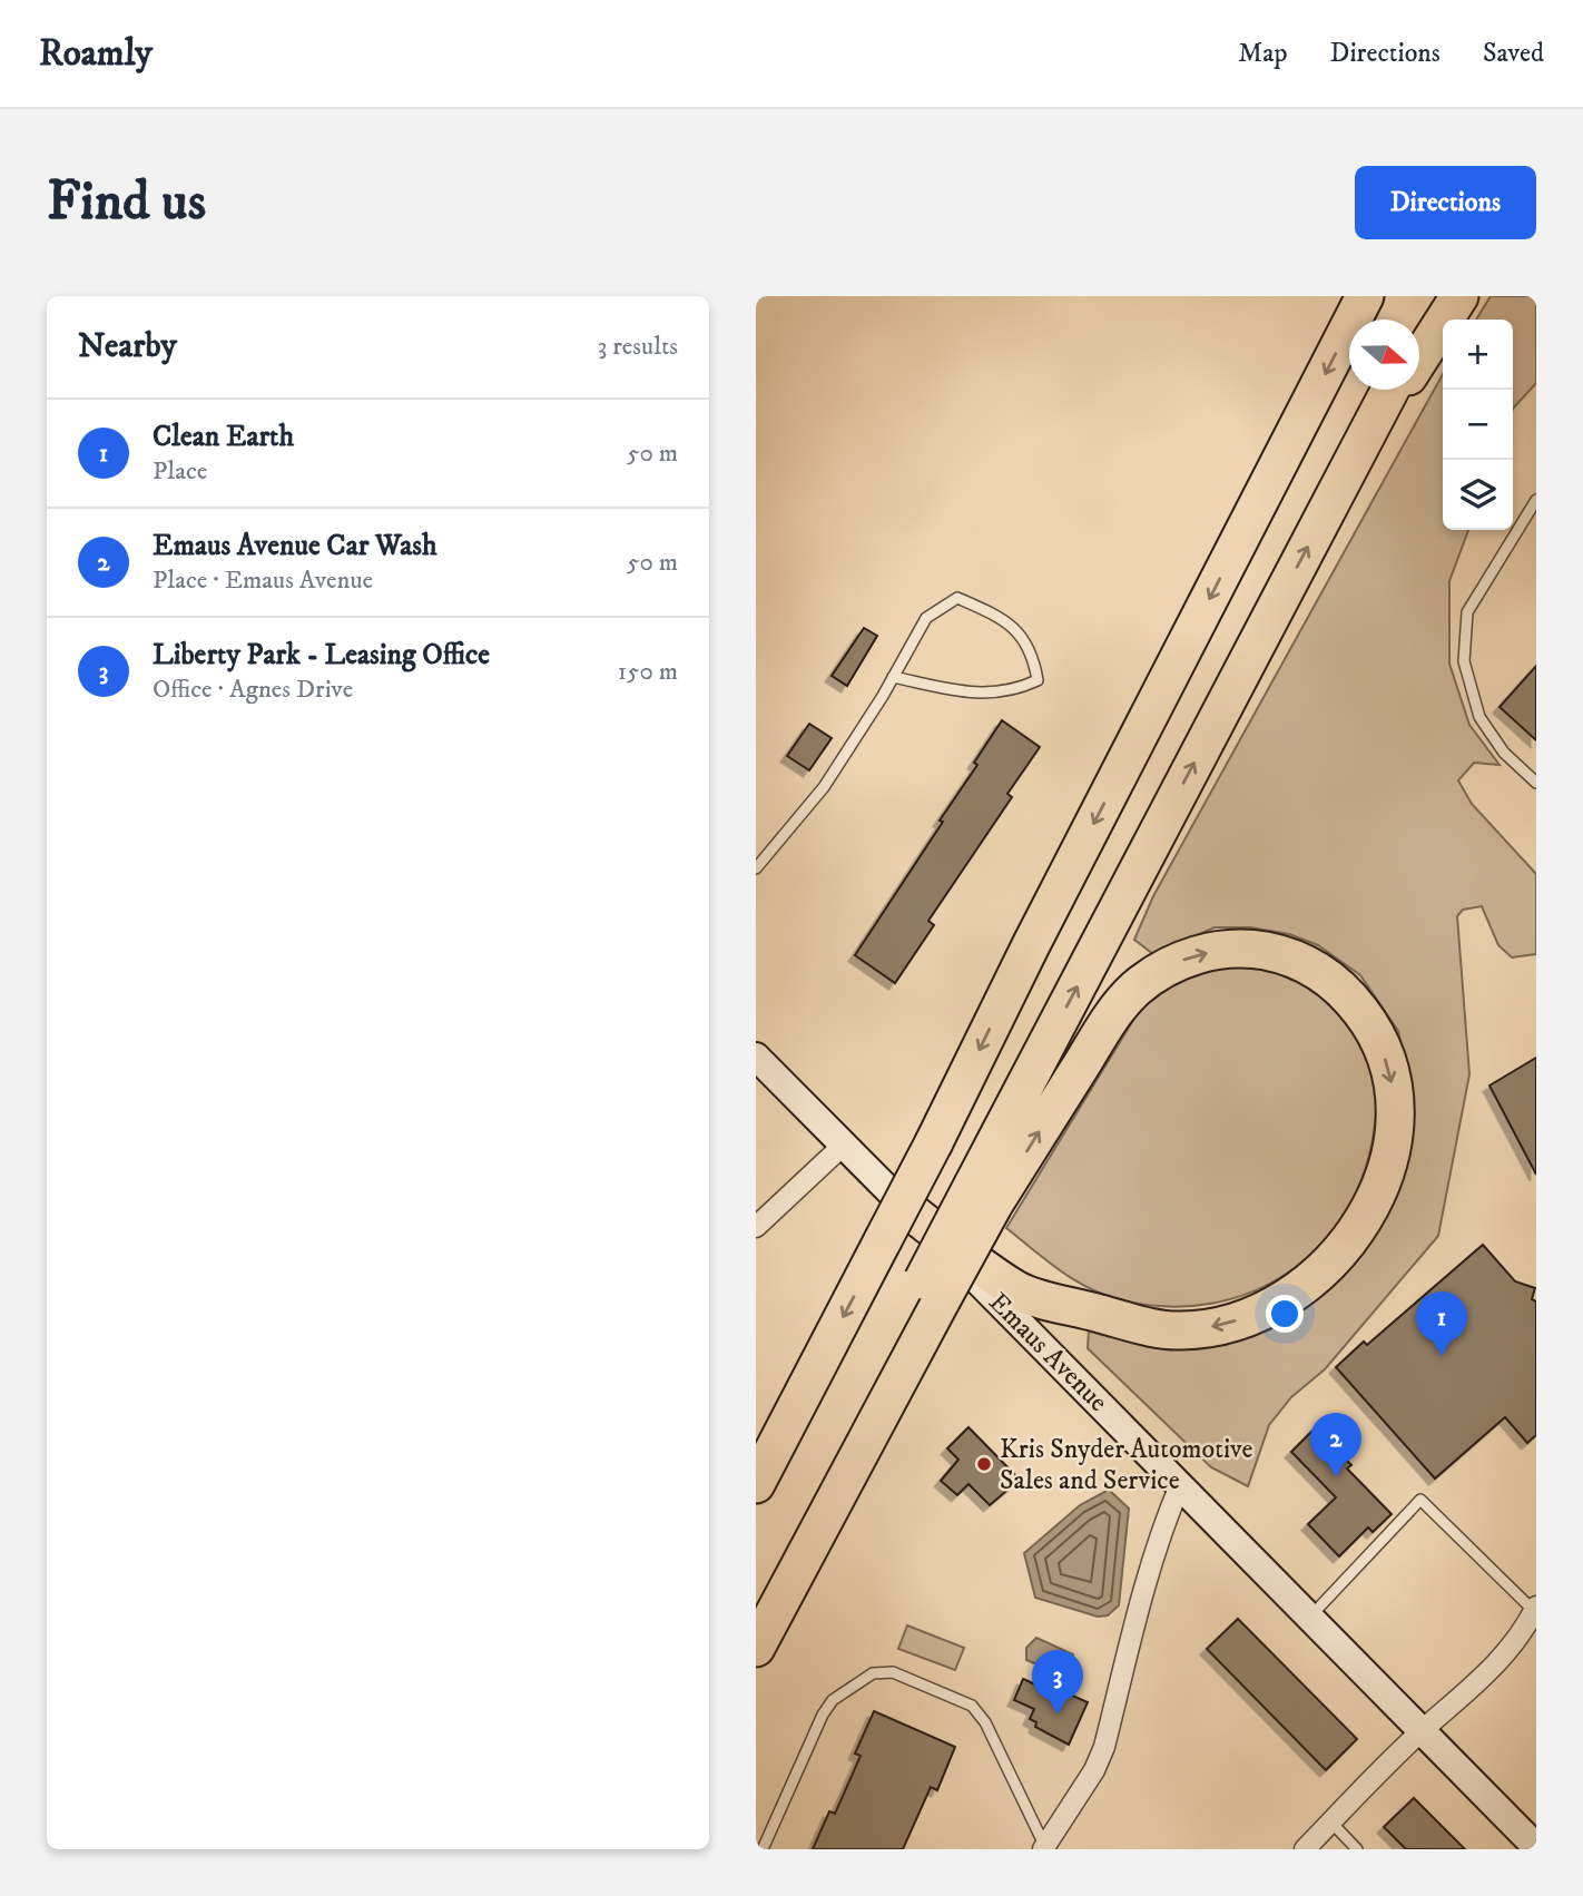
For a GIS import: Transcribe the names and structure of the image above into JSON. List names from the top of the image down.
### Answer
{
  "streets": {
    "main road": ["Emaus Avenue"]
  },
  "places": ["Kris Snyder Automotive Sales and Service"],
  "north": "right",
  "page": {
    "header": "Roamly",
    "nav": ["Map", "Directions", "Saved"],
    "buttons": "Directions",
    "title": "Find us",
    "heading": ["Nearby", "3 results"],
    "map_buttons": ["+", "−"],
    "list": [
      {
        "mark": "1",
        "name": "Clean Earth",
        "note": "Place",
        "value": "50 m"
      },
      {
        "mark": "2",
        "name": "Emaus Avenue Car Wash",
        "note": "Place · Emaus Avenue",
        "value": "50 m"
      },
      {
        "mark": "3",
        "name": "Liberty Park - Leasing Office",
        "note": "Office · Agnes Drive",
        "value": "150 m"
      }
    ],
    "pins": ["1", "2", "3"]
  }
}
